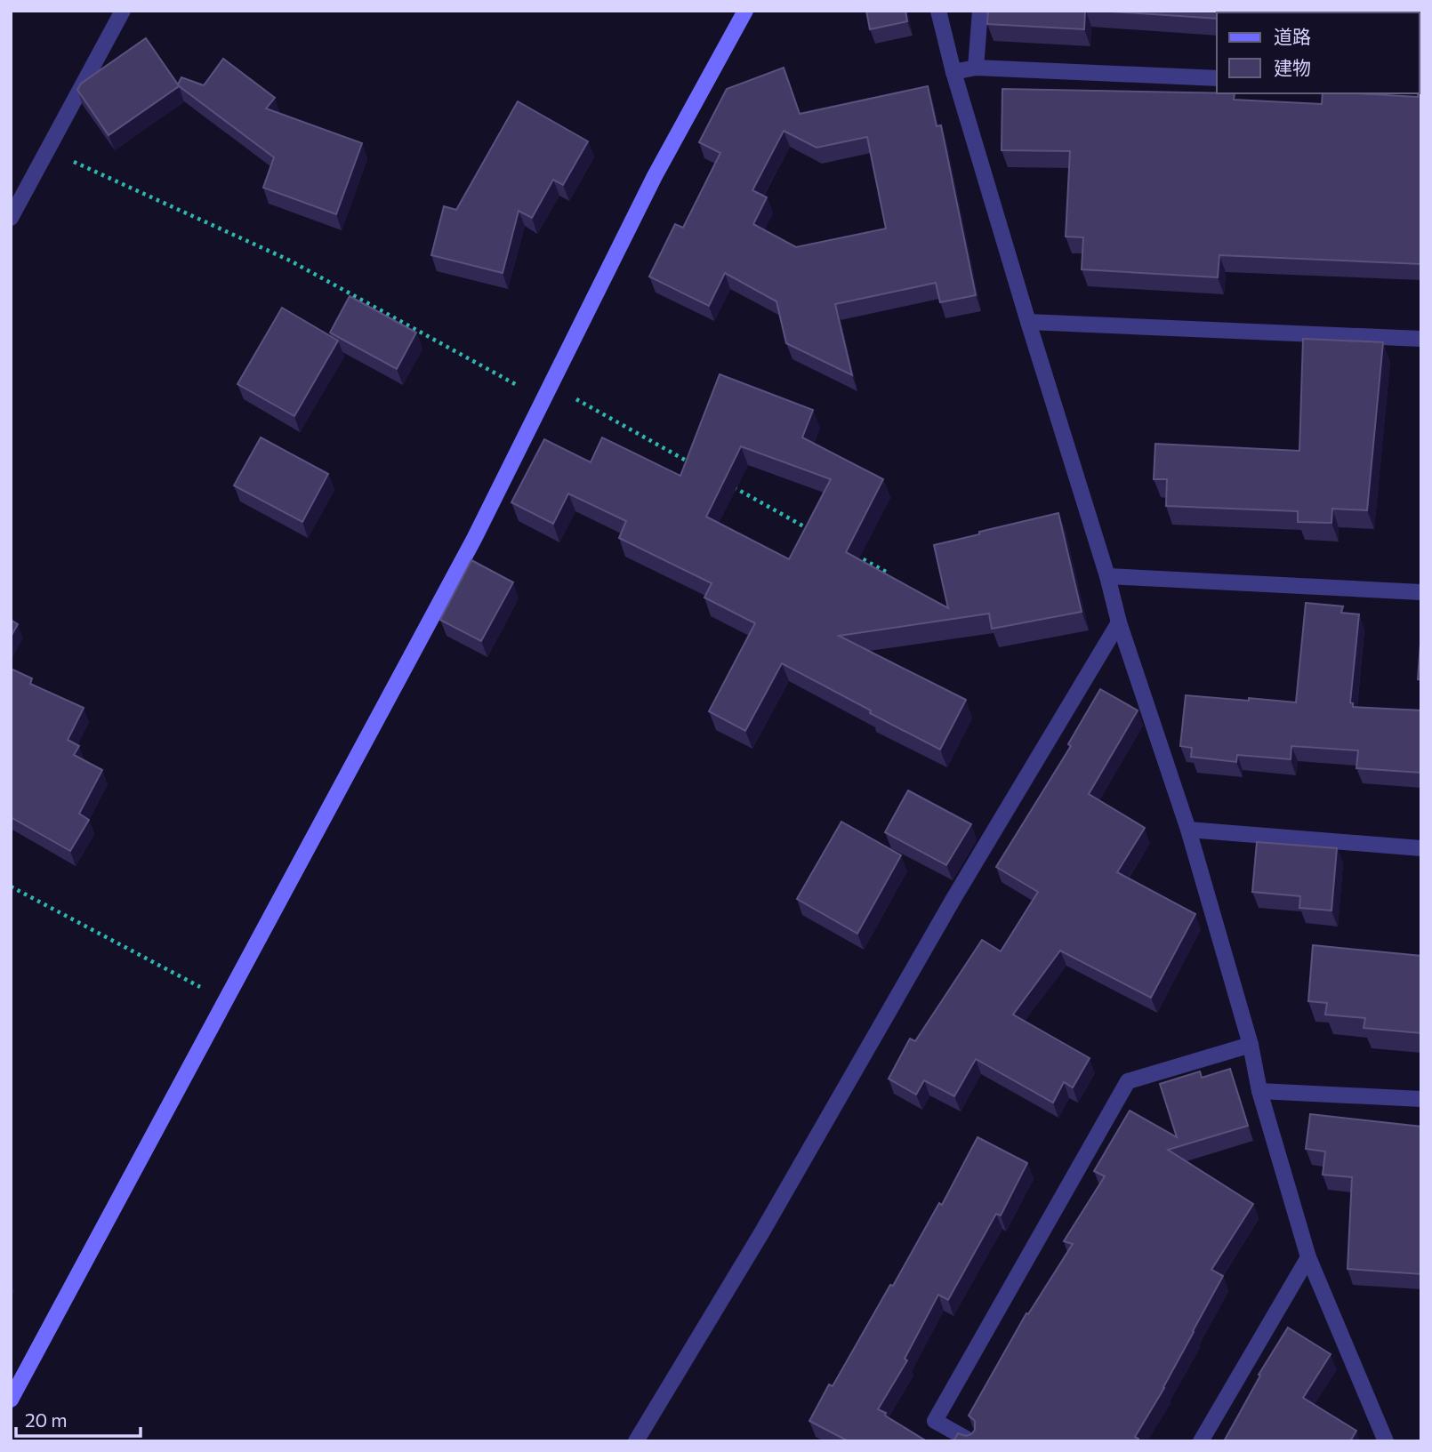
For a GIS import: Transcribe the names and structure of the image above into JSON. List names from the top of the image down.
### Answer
{
  "legend": ["道路", "建物"],
  "scale_bar": "20 m"
}
